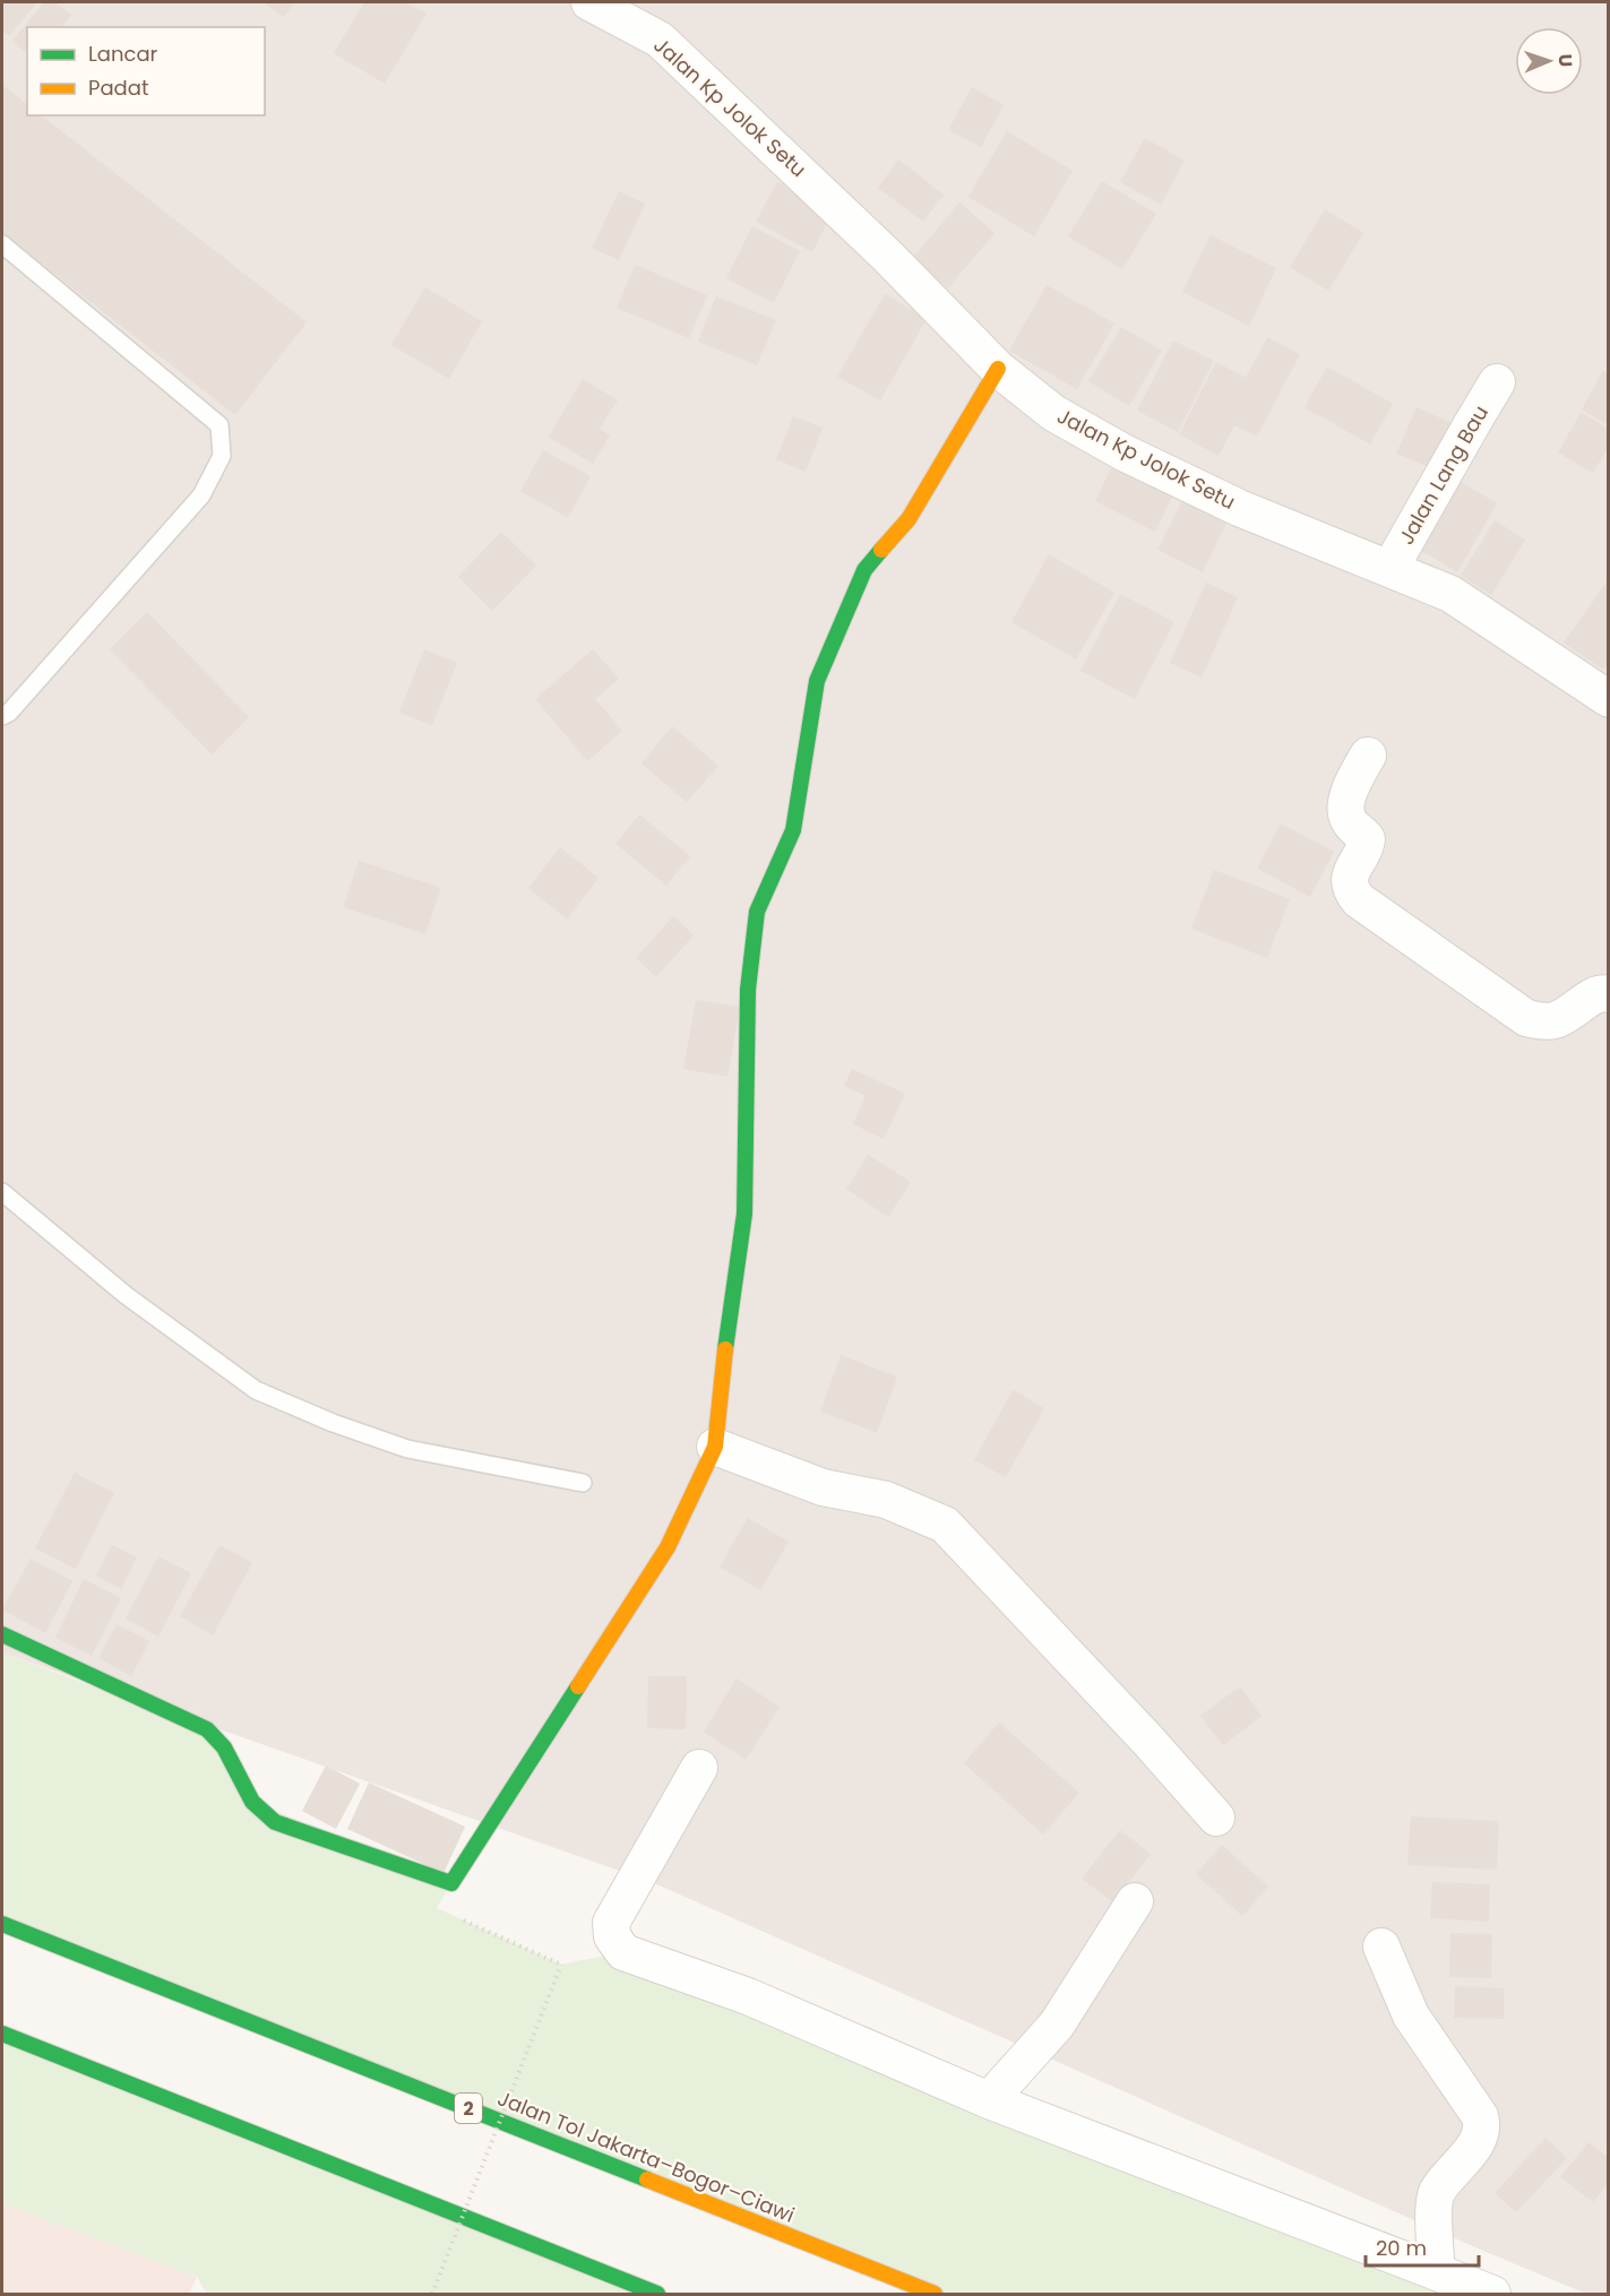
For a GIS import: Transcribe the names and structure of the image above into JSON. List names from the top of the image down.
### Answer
{
  "streets": {
    "main road": ["2", "Jalan Tol Jakarta–Bogor–Ciawi"],
    "street": ["Jalan Kp Jolok Setu", "Jalan Lang Bau"]
  },
  "crossings": [
    ["Jalan Kp Jolok Setu", "Jalan Lang Bau"]
  ],
  "legend": ["Lancar", "Padat"],
  "scale_bar": "20 m",
  "north": "right"
}
